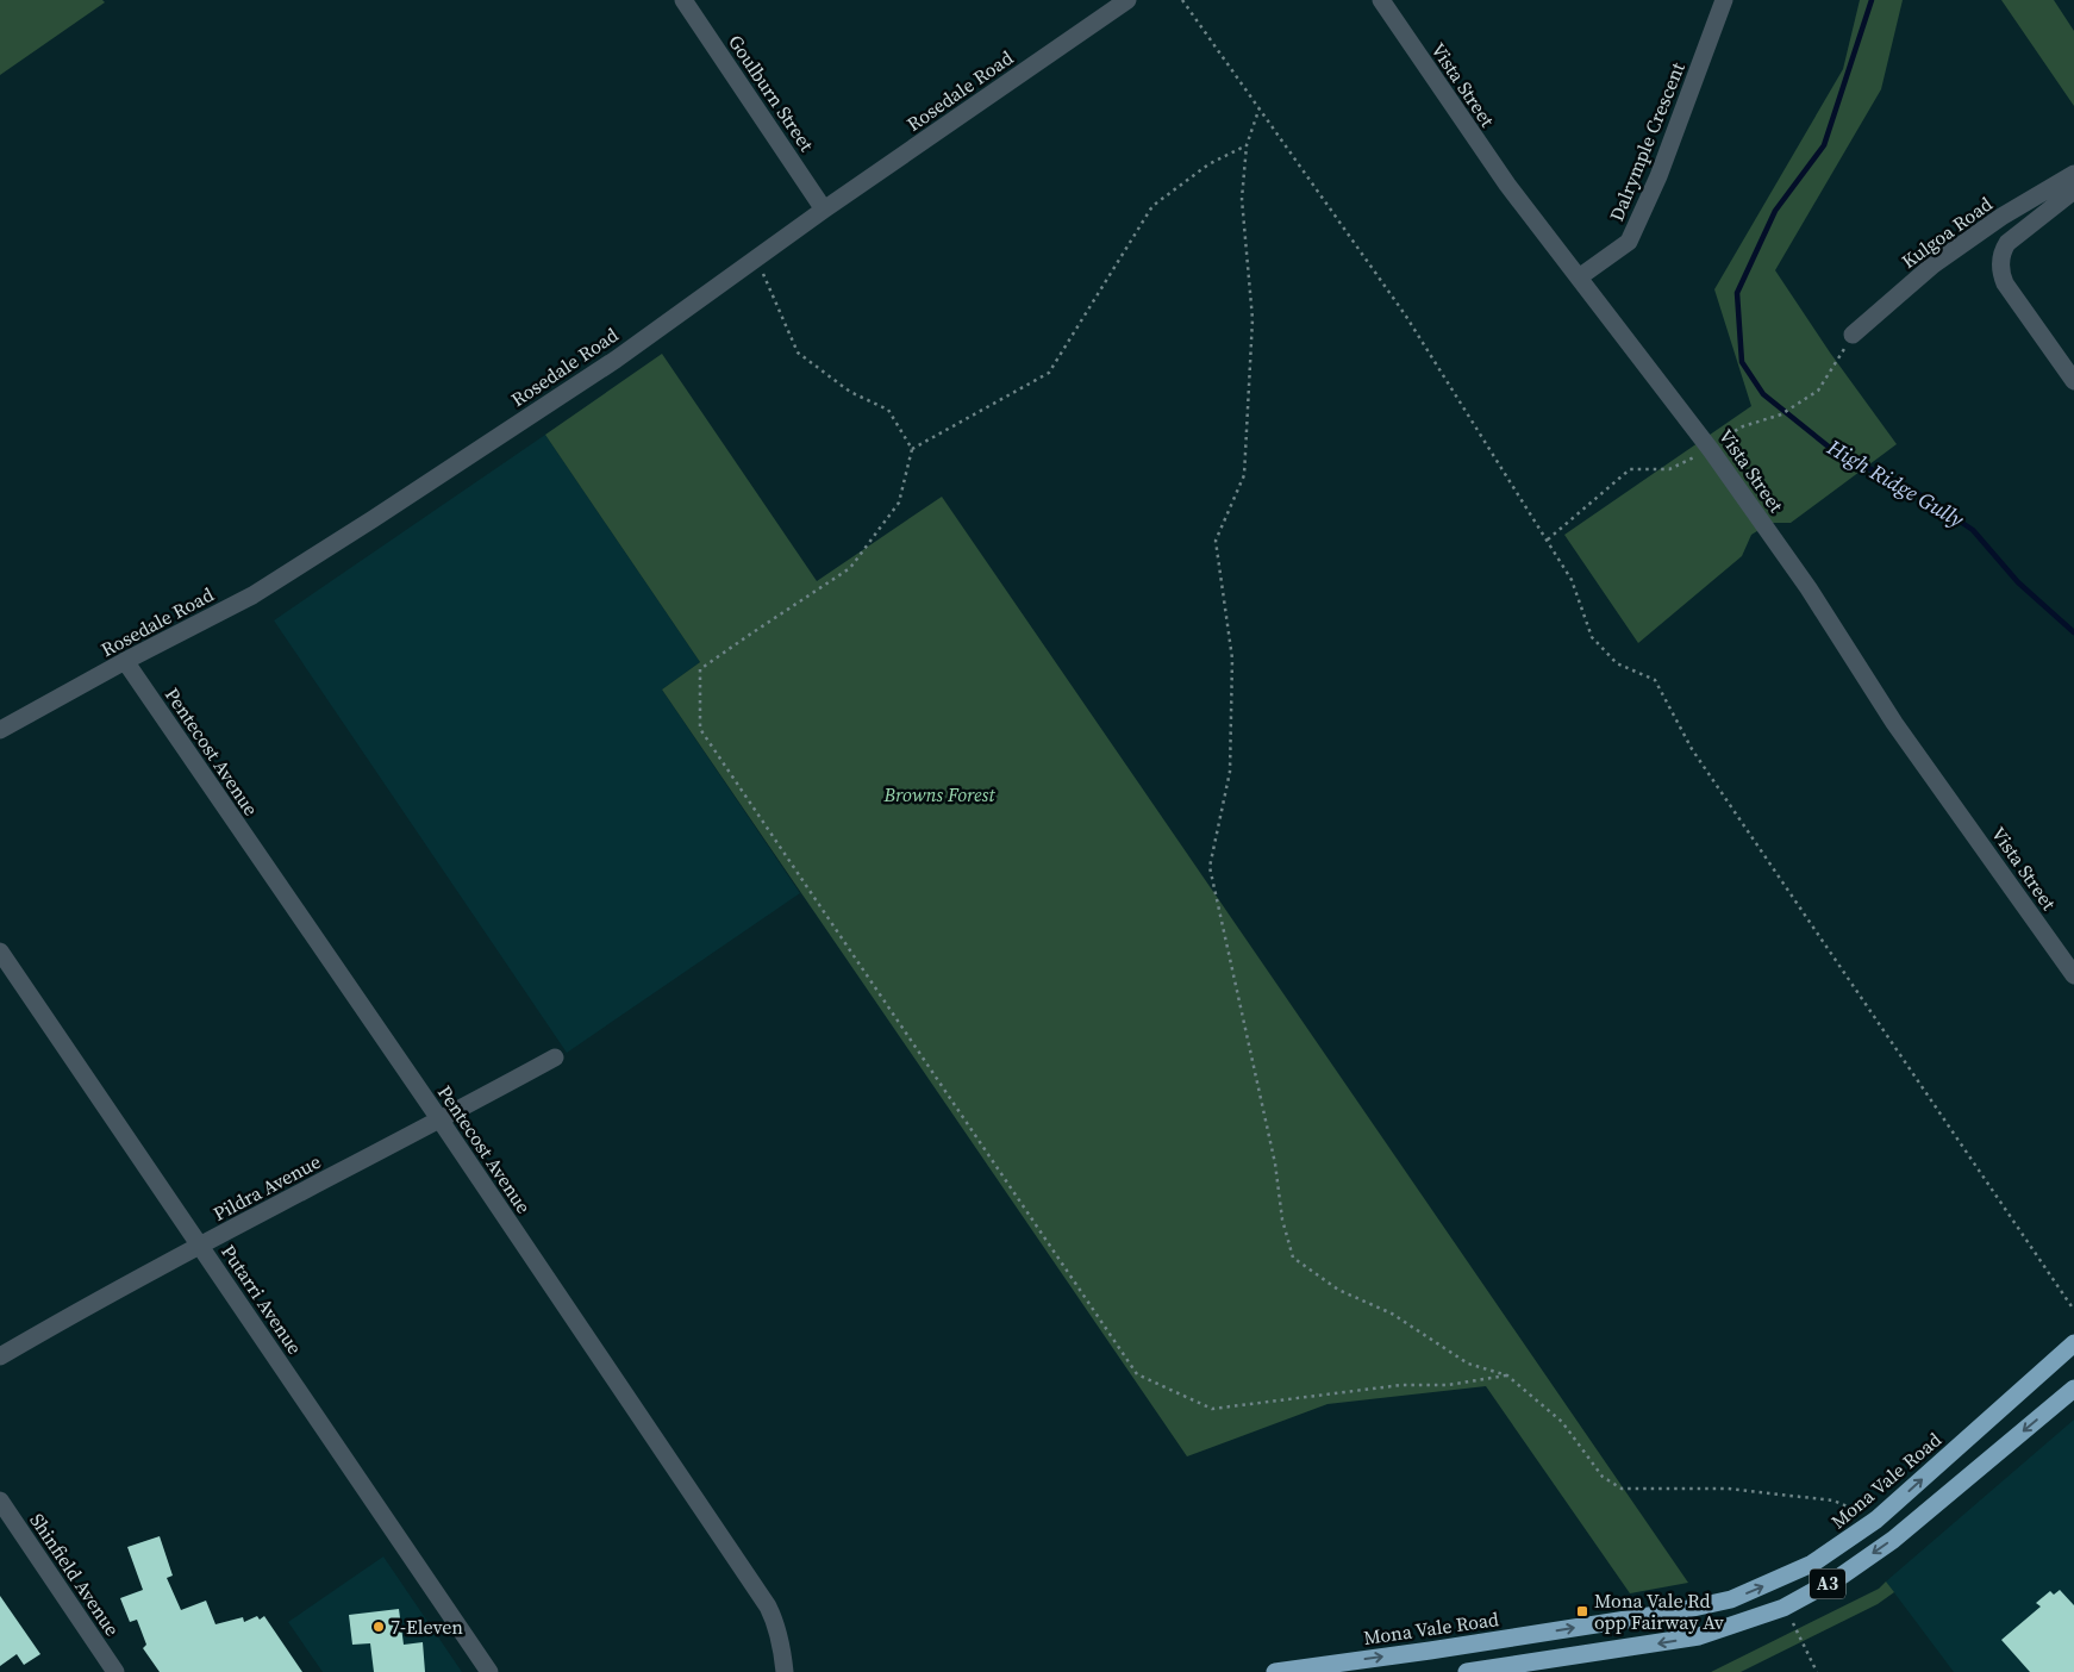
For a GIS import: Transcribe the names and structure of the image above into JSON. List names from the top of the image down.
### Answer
{
  "streets": {
    "highway": ["Mona Vale Road", "A3"],
    "street": [
      "Vista Street",
      "Rosedale Road",
      "Goulburn Street",
      "Dalrymple Crescent",
      "Kulgoa Road",
      "Pentecost Avenue",
      "Pildra Avenue",
      "Putarri Avenue",
      "Shinfield Avenue"
    ]
  },
  "crossings": [
    ["Vista Street", "Dalrymple Crescent"],
    ["Rosedale Road", "Goulburn Street"],
    ["Rosedale Road", "Pentecost Avenue"],
    ["Pentecost Avenue", "Pildra Avenue"],
    ["Pildra Avenue", "Putarri Avenue"]
  ],
  "water": ["High Ridge Gully"],
  "parks": ["Browns Forest"],
  "places": {
    "transit": ["Mona Vale Rd opp Fairway Av"],
    "other": ["7-Eleven"]
  }
}
